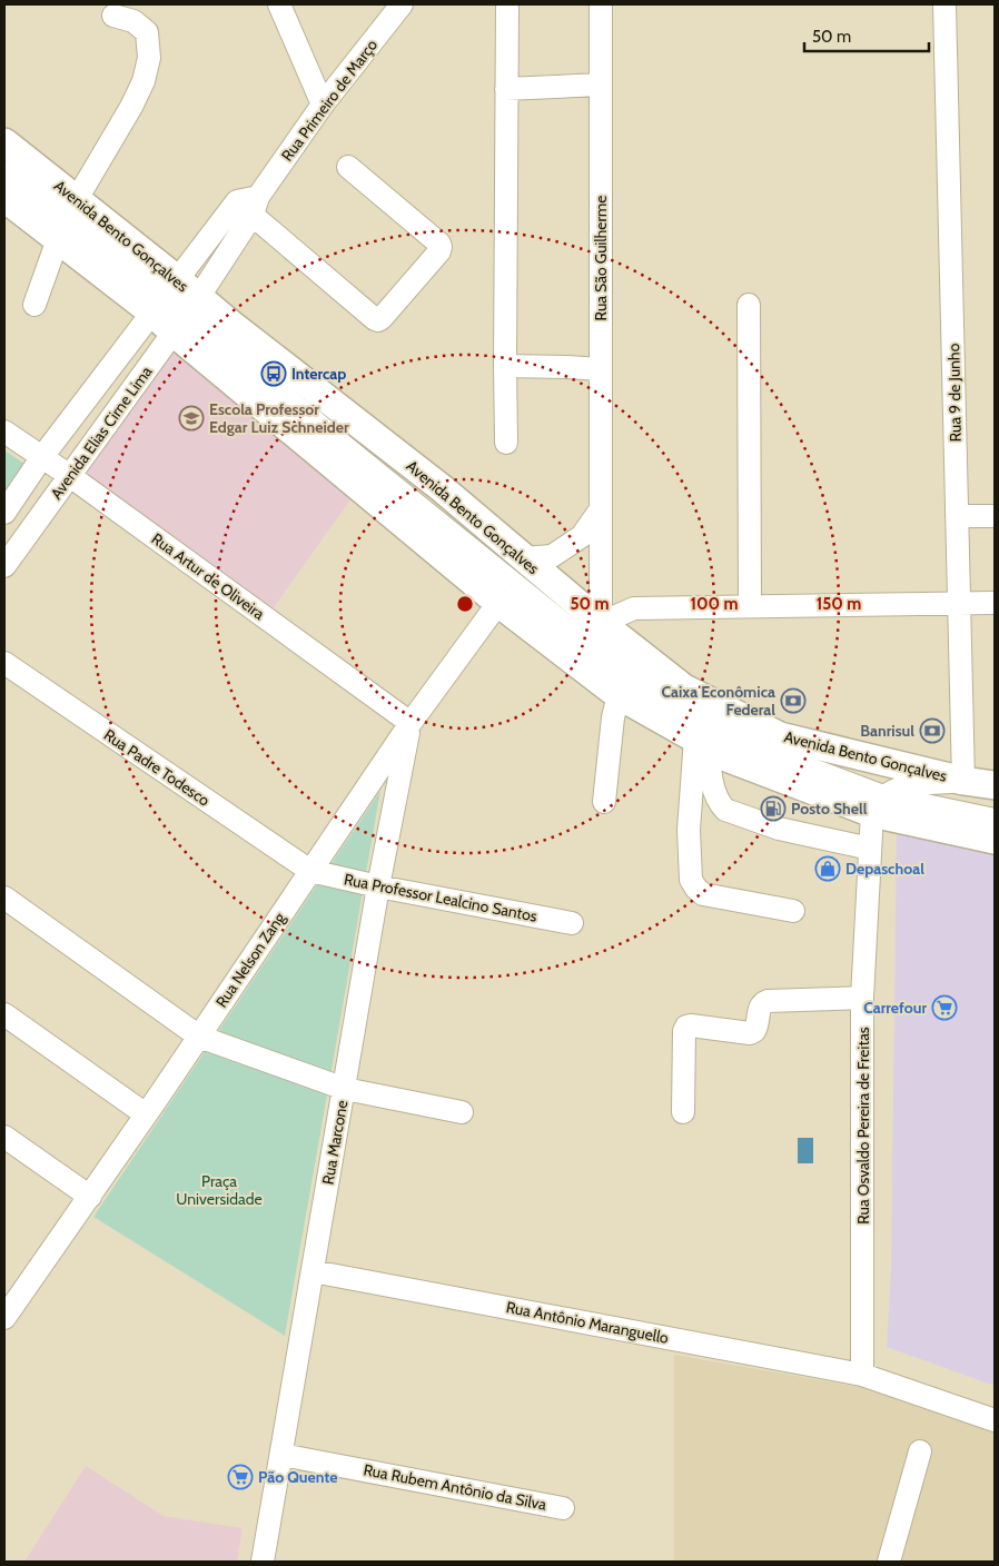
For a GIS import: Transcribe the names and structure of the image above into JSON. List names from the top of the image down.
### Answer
{
  "streets": {
    "main road": ["Avenida Bento Gonçalves"],
    "street": [
      "Rua Primeiro de Março",
      "Rua São Guilherme",
      "Rua 9 de Junho",
      "Avenida Elias Cirne Lima",
      "Rua Artur de Oliveira",
      "Rua Padre Todesco",
      "Rua Professor Lealcino Santos",
      "Rua Nelson Zang",
      "Rua Osvaldo Pereira de Freitas",
      "Rua Marcone",
      "Rua Antônio Maranguello",
      "Rua Rubem Antônio da Silva"
    ]
  },
  "crossings": [
    ["Rua Primeiro de Março", "Avenida Bento Gonçalves"],
    ["Rua Primeiro de Março", "Avenida Elias Cirne Lima"],
    ["Avenida Bento Gonçalves", "Rua São Guilherme"],
    ["Avenida Bento Gonçalves", "Rua 9 de Junho"],
    ["Avenida Bento Gonçalves", "Avenida Elias Cirne Lima"],
    ["Avenida Bento Gonçalves", "Rua Nelson Zang"],
    ["Avenida Bento Gonçalves", "Rua Osvaldo Pereira de Freitas"],
    ["Avenida Elias Cirne Lima", "Rua Artur de Oliveira"],
    ["Rua Artur de Oliveira", "Rua Nelson Zang"],
    ["Rua Artur de Oliveira", "Rua Marcone"],
    ["Rua Padre Todesco", "Rua Professor Lealcino Santos"],
    ["Rua Padre Todesco", "Rua Nelson Zang"],
    ["Rua Professor Lealcino Santos", "Rua Nelson Zang"],
    ["Rua Professor Lealcino Santos", "Rua Marcone"],
    ["Rua Nelson Zang", "Rua Marcone"],
    ["Rua Osvaldo Pereira de Freitas", "Rua Antônio Maranguello"],
    ["Rua Marcone", "Rua Antônio Maranguello"],
    ["Rua Marcone", "Rua Rubem Antônio da Silva"]
  ],
  "parks": ["Praça Universidade"],
  "places": {
    "bus stop": ["Intercap"],
    "school or university": ["Escola Professor Edgar Luiz Schneider"],
    "bank": ["Caixa Econômica Federal", "Banrisul"],
    "fuel station": ["Posto Shell"],
    "shop": ["Depaschoal"],
    "supermarket": ["Carrefour", "Pão Quente"]
  },
  "scale_bar": "50 m",
  "rings": ["50 m", "100 m", "150 m"]
}
